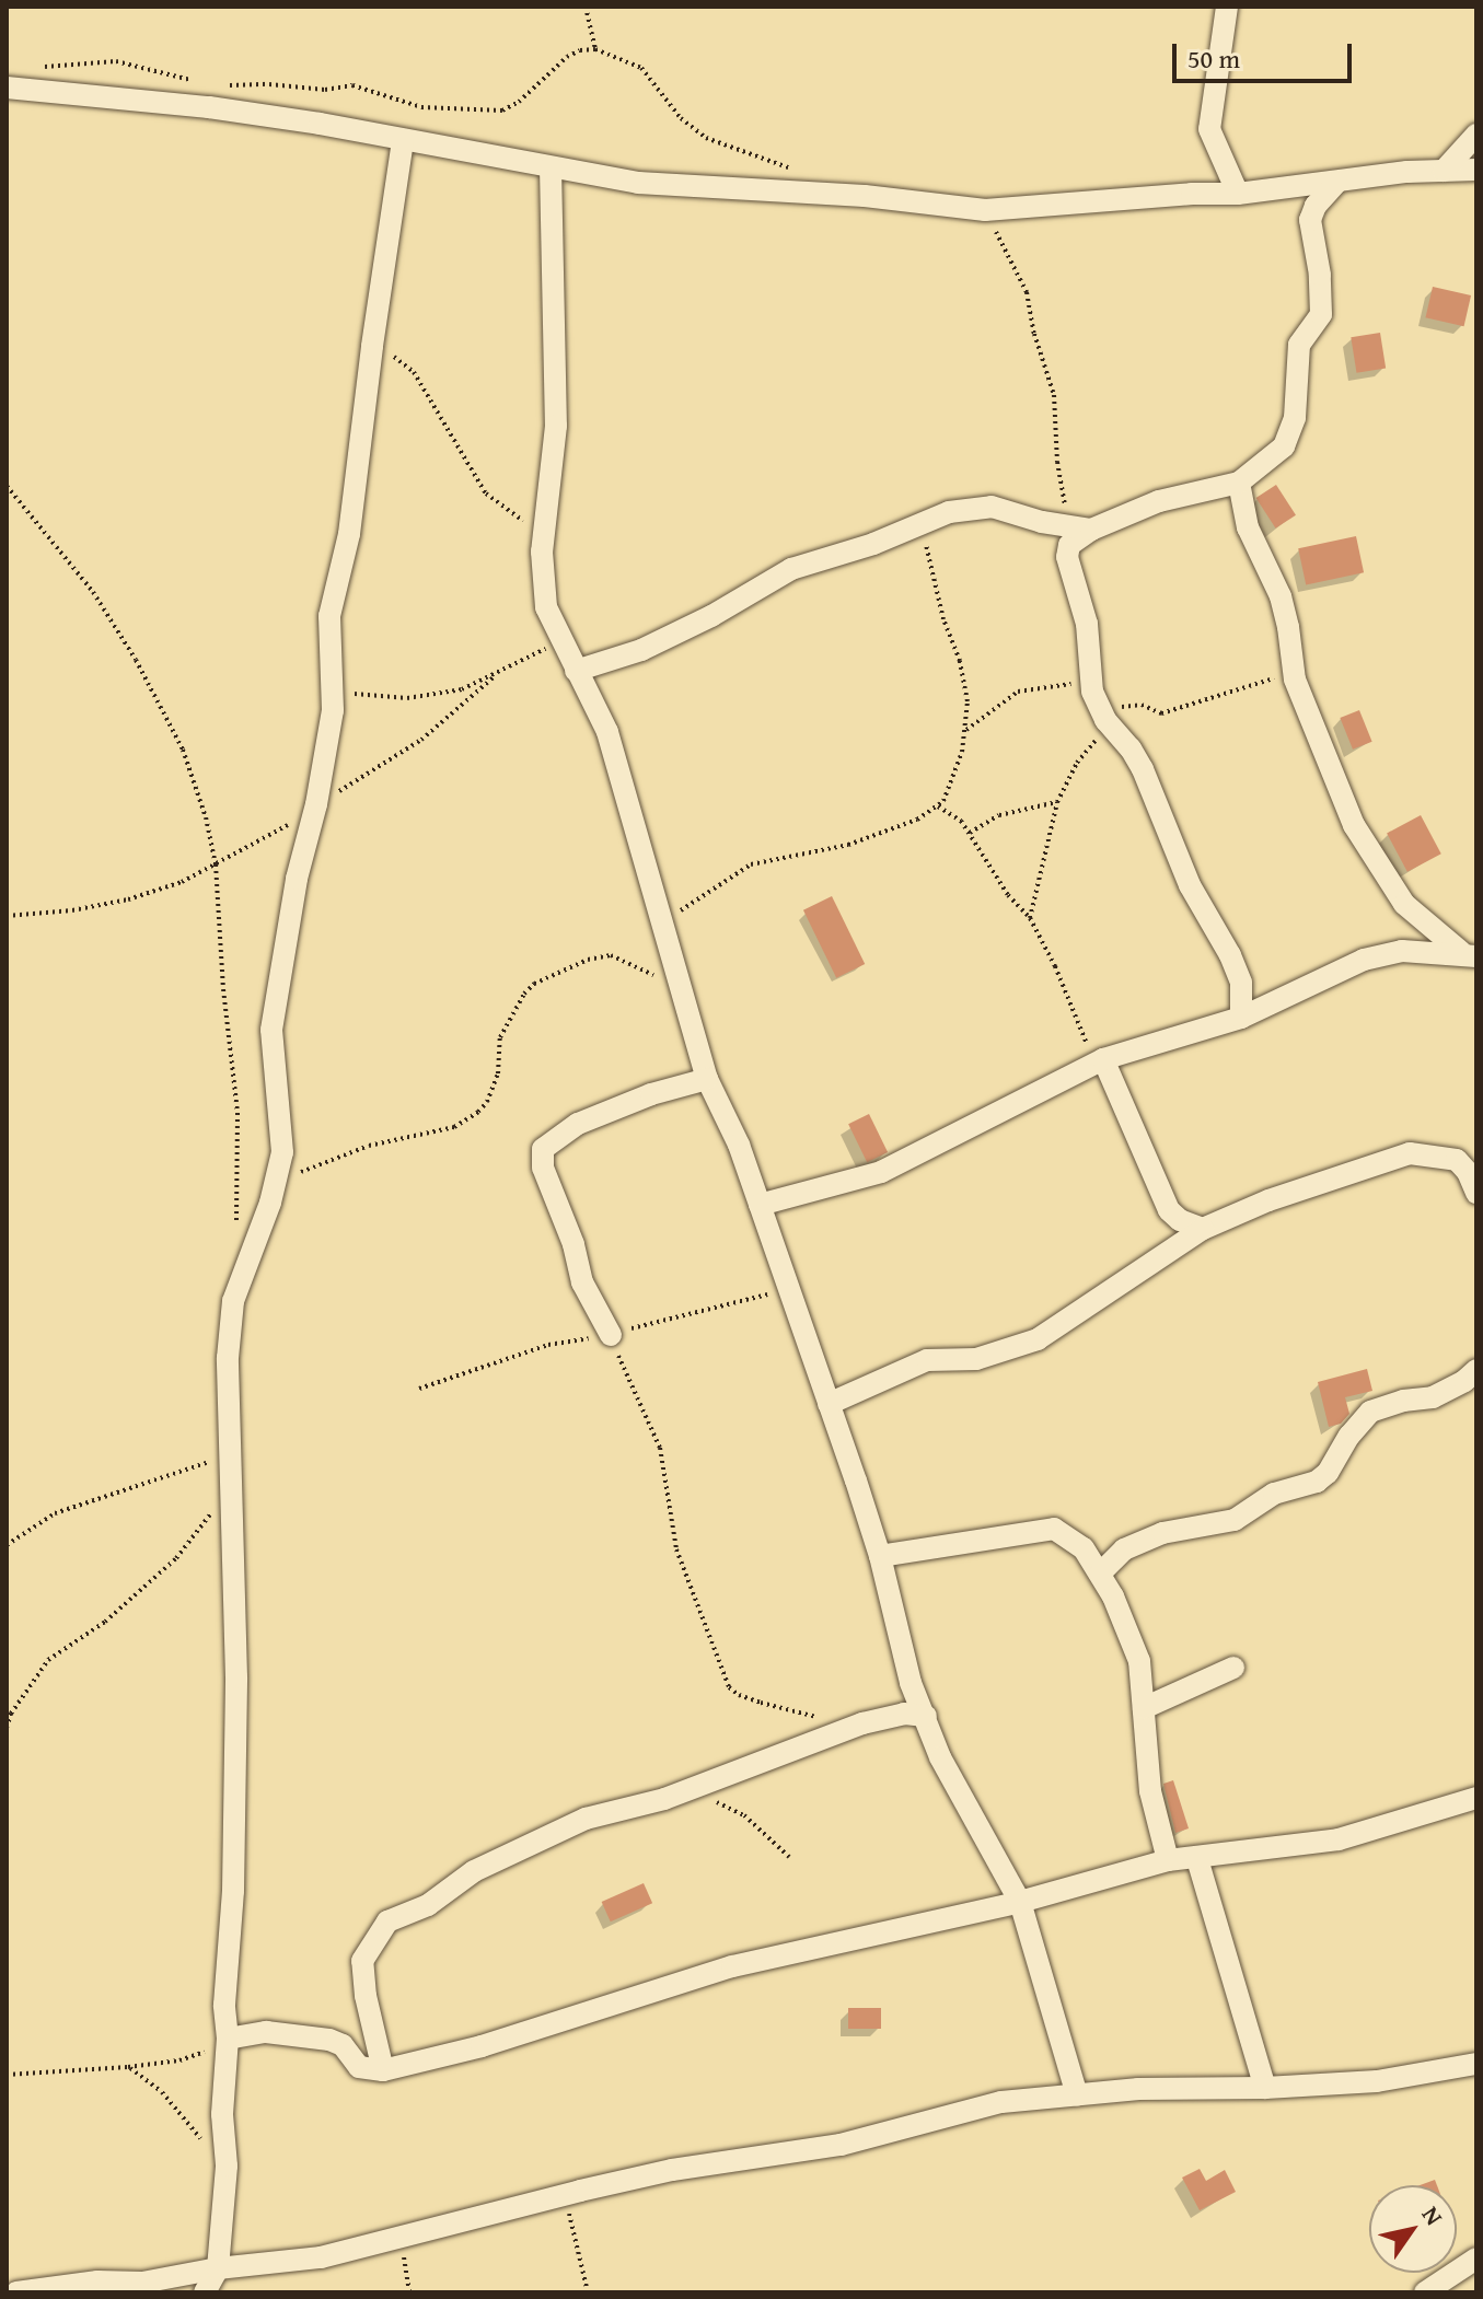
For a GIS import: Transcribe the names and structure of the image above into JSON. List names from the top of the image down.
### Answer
{
  "scale_bar": "50 m",
  "north": "top right"
}
